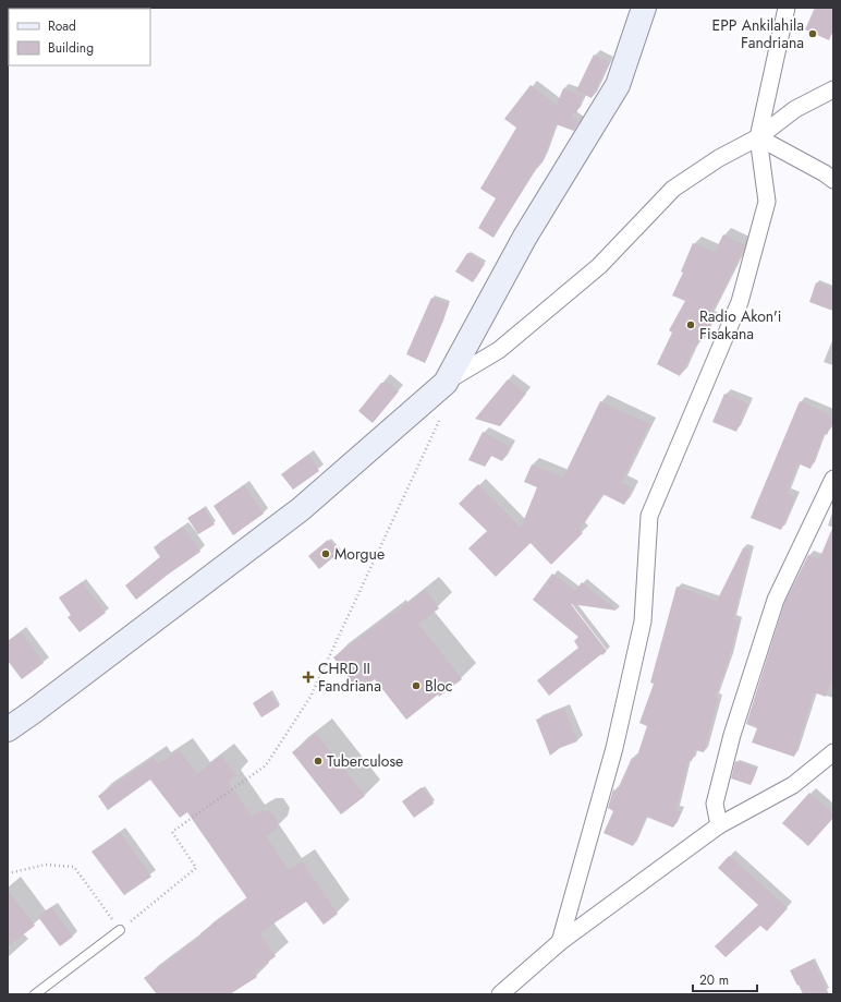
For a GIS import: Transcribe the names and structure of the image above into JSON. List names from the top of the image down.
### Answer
{
  "places": {
    "other": [
      "EPP Ankilahila Fandriana",
      "Radio Akon'i Fisakana",
      "Morgue",
      "Bloc",
      "Tuberculose"
    ],
    "health": ["CHRD II Fandriana"]
  },
  "legend": ["Road", "Building"],
  "scale_bar": "20 m"
}
